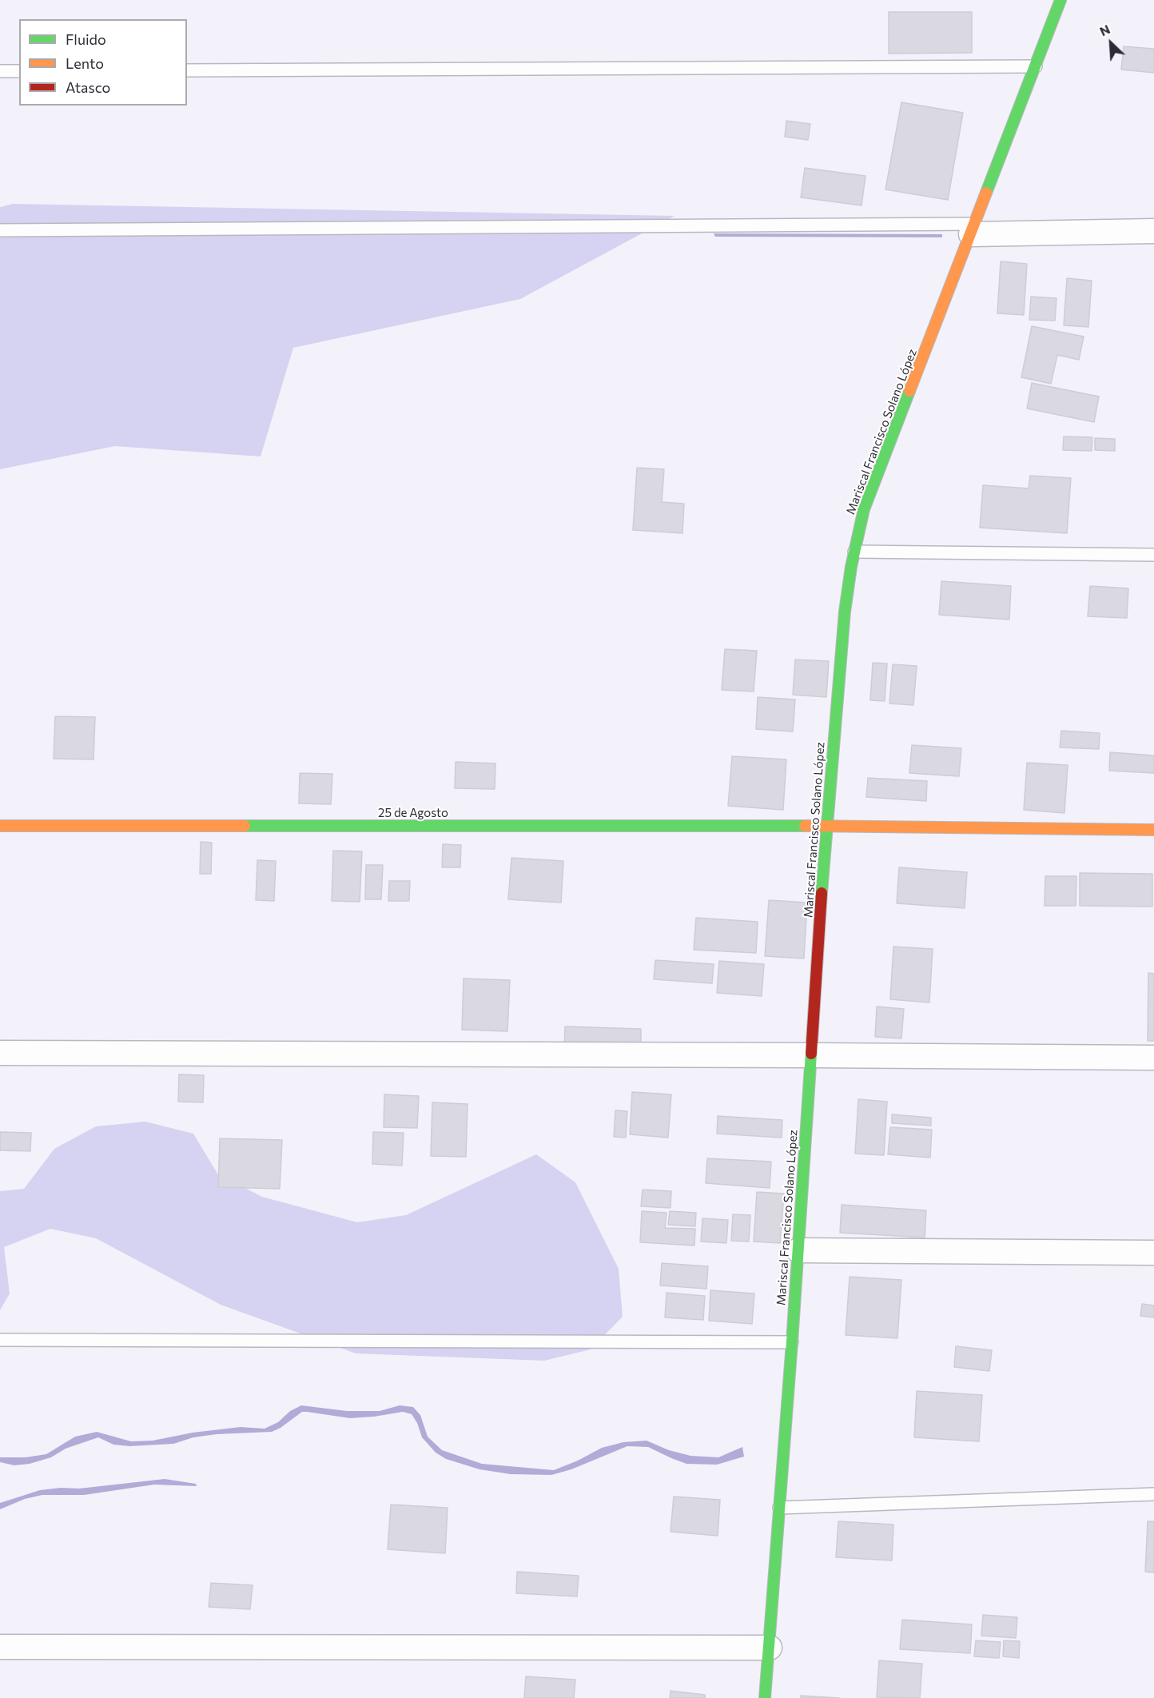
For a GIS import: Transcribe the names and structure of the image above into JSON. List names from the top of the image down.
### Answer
{
  "streets": {
    "main road": ["Mariscal Francisco Solano López", "25 de Agosto"]
  },
  "crossings": [
    ["Mariscal Francisco Solano López", "25 de Agosto"]
  ],
  "legend": ["Fluido", "Lento", "Atasco"],
  "north": "top left"
}
